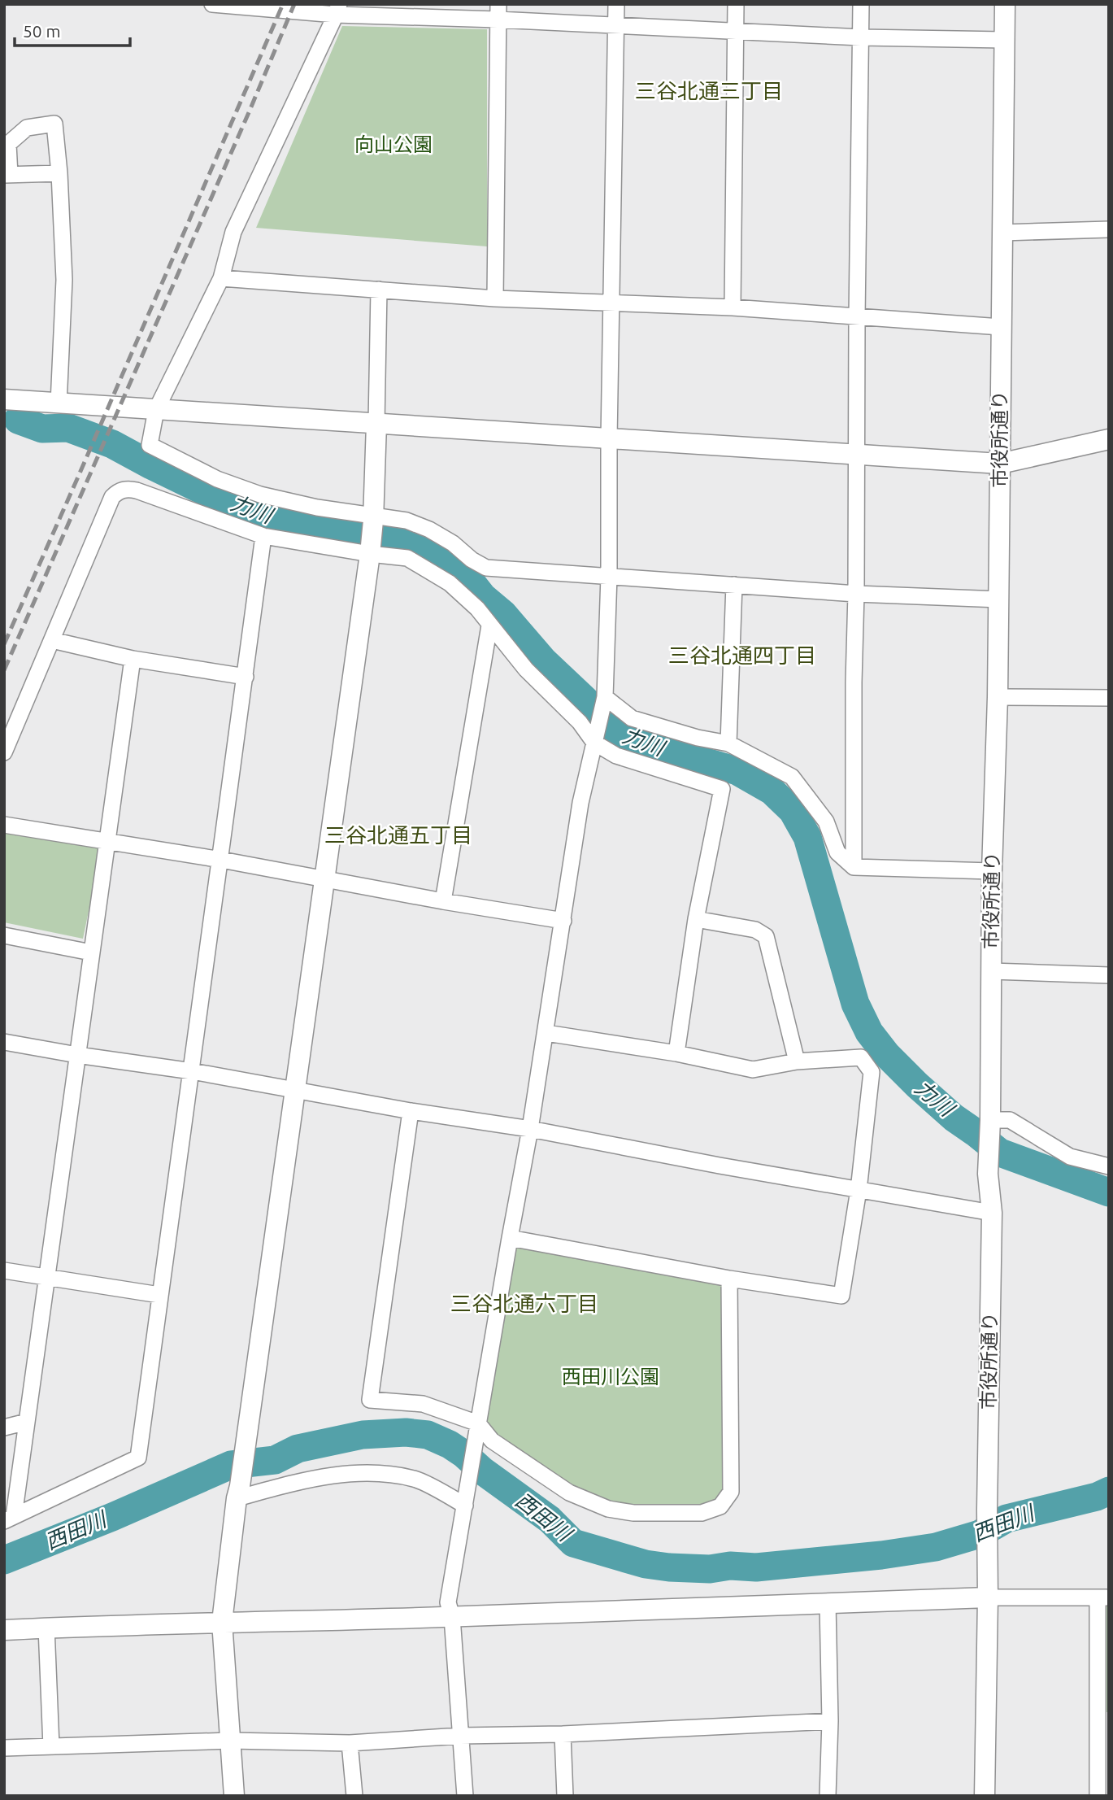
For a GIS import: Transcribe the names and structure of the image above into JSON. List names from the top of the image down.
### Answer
{
  "streets": {
    "street": ["市役所通り"]
  },
  "districts": [
    "三谷北通三丁目",
    "三谷北通四丁目",
    "三谷北通五丁目",
    "三谷北通六丁目"
  ],
  "water": ["力川", "西田川"],
  "parks": ["向山公園", "西田川公園"],
  "scale_bar": "50 m"
}
